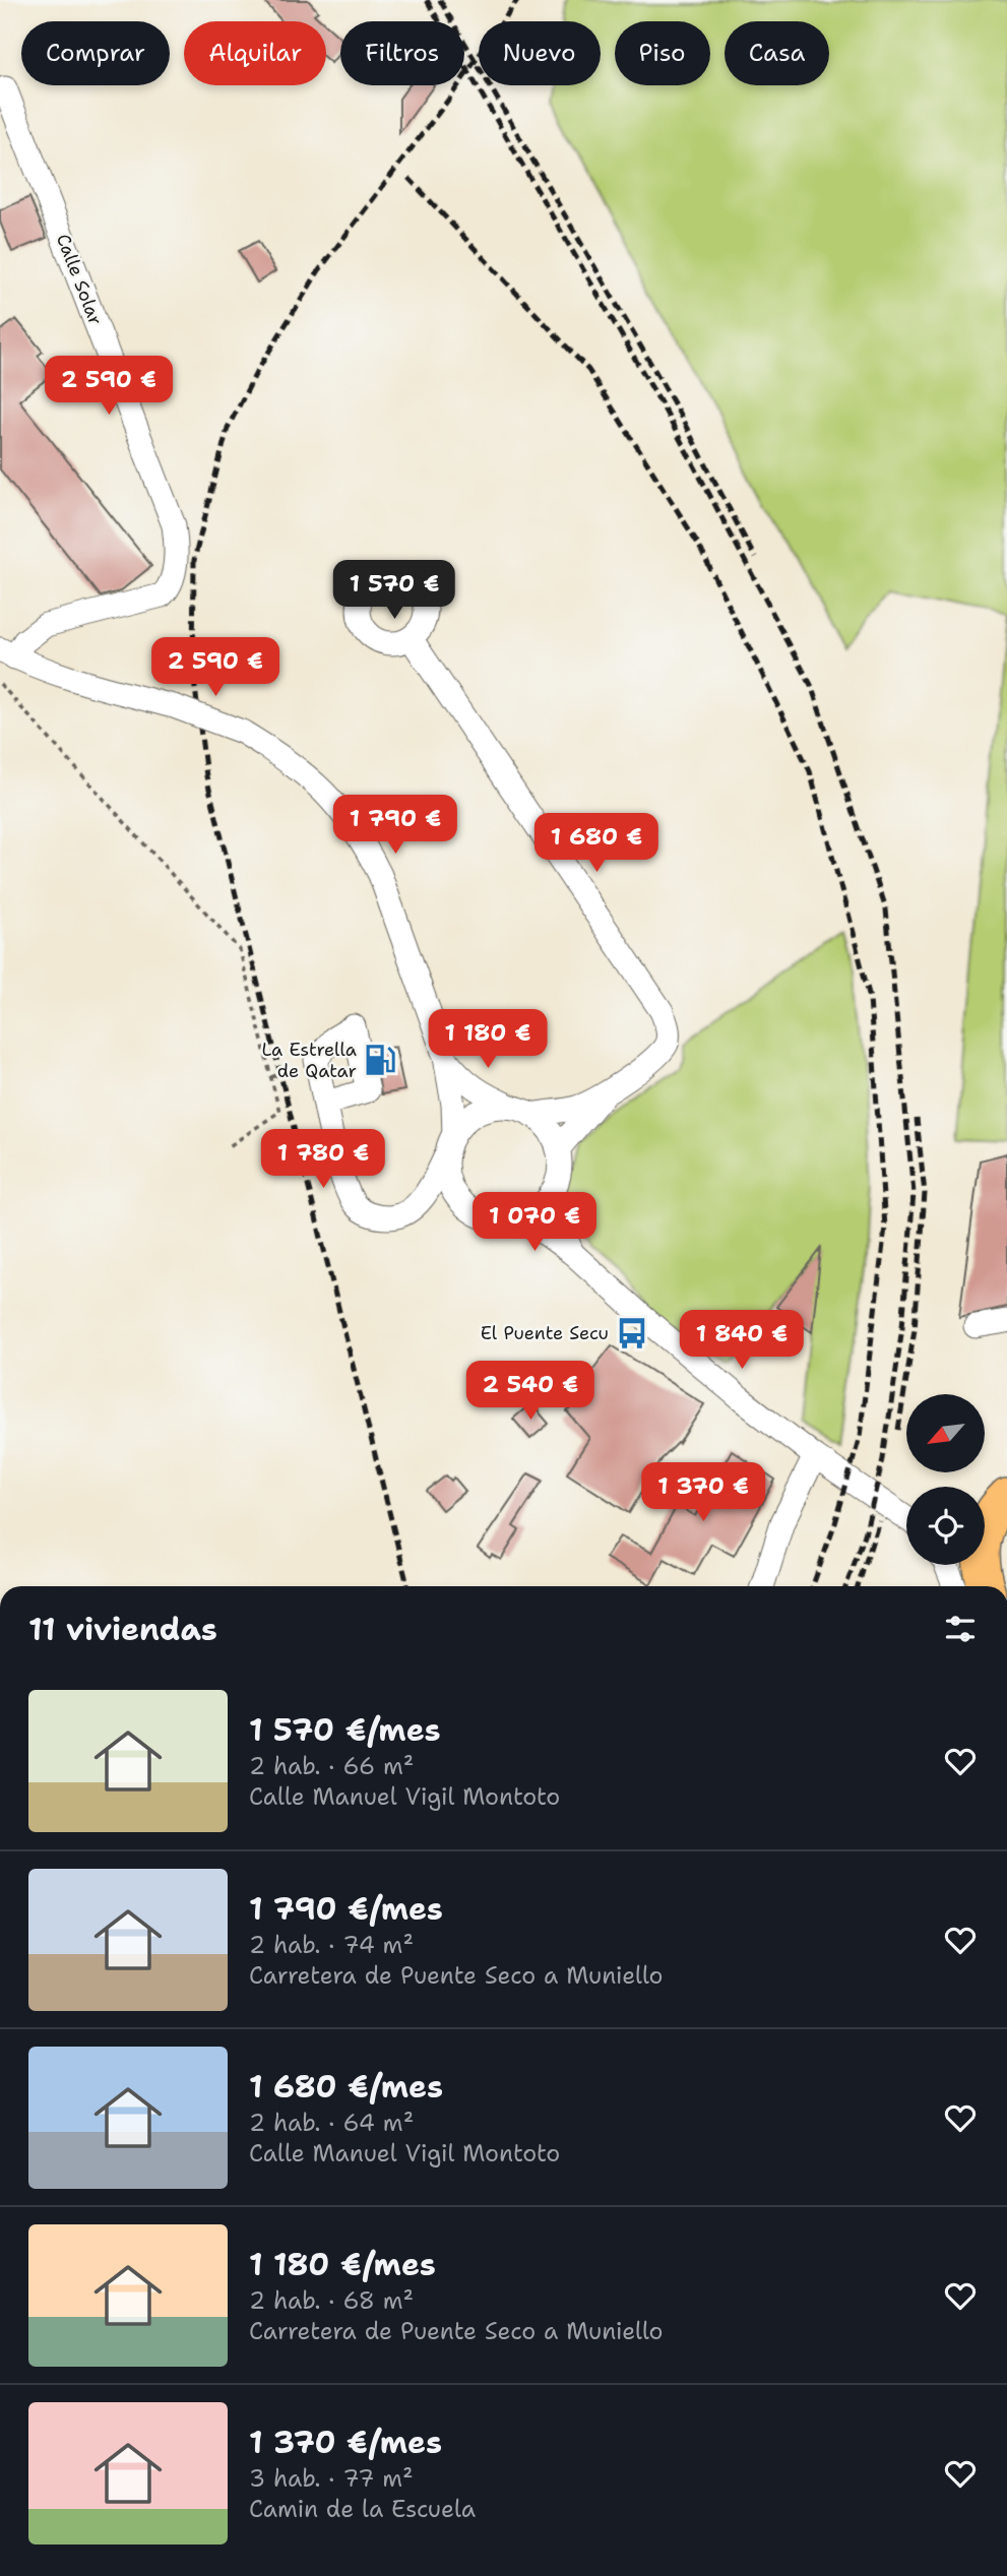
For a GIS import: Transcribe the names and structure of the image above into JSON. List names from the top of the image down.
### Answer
{
  "streets": {
    "street": ["Calle Solar"]
  },
  "places": {
    "fuel station": ["La Estrella de Qatar"],
    "bus stop": ["El Puente Secu"]
  },
  "north": "bottom left",
  "page": {
    "chip": [
      "Comprar",
      "Alquilar",
      "Filtros",
      "Nuevo",
      "Piso",
      "Casa"
    ],
    "price": [
      "2 590 €",
      "1 570 €",
      "2 590 €",
      "1 790 €",
      "1 680 €",
      "1 180 €",
      "1 780 €",
      "1 070 €",
      "1 840 €",
      "2 540 €",
      "1 370 €"
    ],
    "heading": "11 viviendas",
    "list": [
      {
        "name": "1 570 €/mes",
        "note": "2 hab. · 66 m² · Calle Manuel Vigil Montoto"
      },
      {
        "name": "1 790 €/mes",
        "note": "2 hab. · 74 m² · Carretera de Puente Seco a Muniello"
      },
      {
        "name": "1 680 €/mes",
        "note": "2 hab. · 64 m² · Calle Manuel Vigil Montoto"
      },
      {
        "name": "1 180 €/mes",
        "note": "2 hab. · 68 m² · Carretera de Puente Seco a Muniello"
      },
      {
        "name": "1 370 €/mes",
        "note": "3 hab. · 77 m² · Camin de la Escuela"
      }
    ]
  }
}
